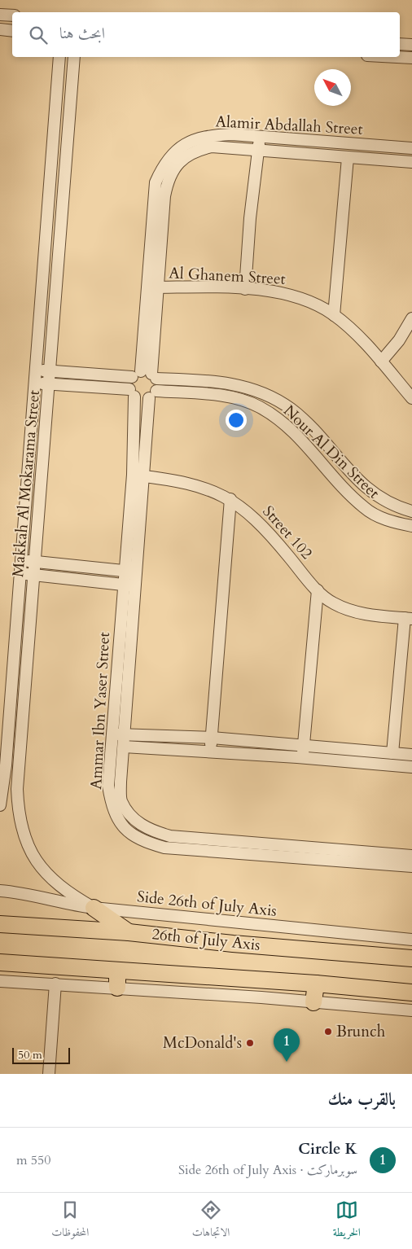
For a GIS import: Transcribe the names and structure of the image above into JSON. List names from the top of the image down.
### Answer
{
  "streets": {
    "highway": ["26th of July Axis"],
    "street": [
      "Alamir Abdallah Street",
      "Al Ghanem Street",
      "Nour Al Din Street",
      "Makkah Al Mokarama Street",
      "Street 102",
      "Ammar Ibn Yaser Street",
      "Side 26th of July Axis"
    ]
  },
  "crossings": [
    ["Alamir Abdallah Street", "Al Ghanem Street"],
    ["Alamir Abdallah Street", "Nour Al Din Street"],
    ["Alamir Abdallah Street", "Ammar Ibn Yaser Street"],
    ["Nour Al Din Street", "Makkah Al Mokarama Street"],
    ["Nour Al Din Street", "Ammar Ibn Yaser Street"],
    ["Makkah Al Mokarama Street", "Side 26th of July Axis"],
    ["Street 102", "Ammar Ibn Yaser Street"]
  ],
  "places": ["Brunch", "McDonald's"],
  "scale_bar": "50 m",
  "north": "top left",
  "page": {
    "search": "ابحث هنا",
    "pins": "1",
    "scale": "50 m",
    "heading": "بالقرب منك",
    "list": [
      {
        "mark": "1",
        "name": "Circle K",
        "note": "سوبرماركت · Side 26th of July Axis",
        "value": "550 m"
      }
    ],
    "nav": ["الخريطة", "الاتجاهات", "المحفوظات"]
  }
}
